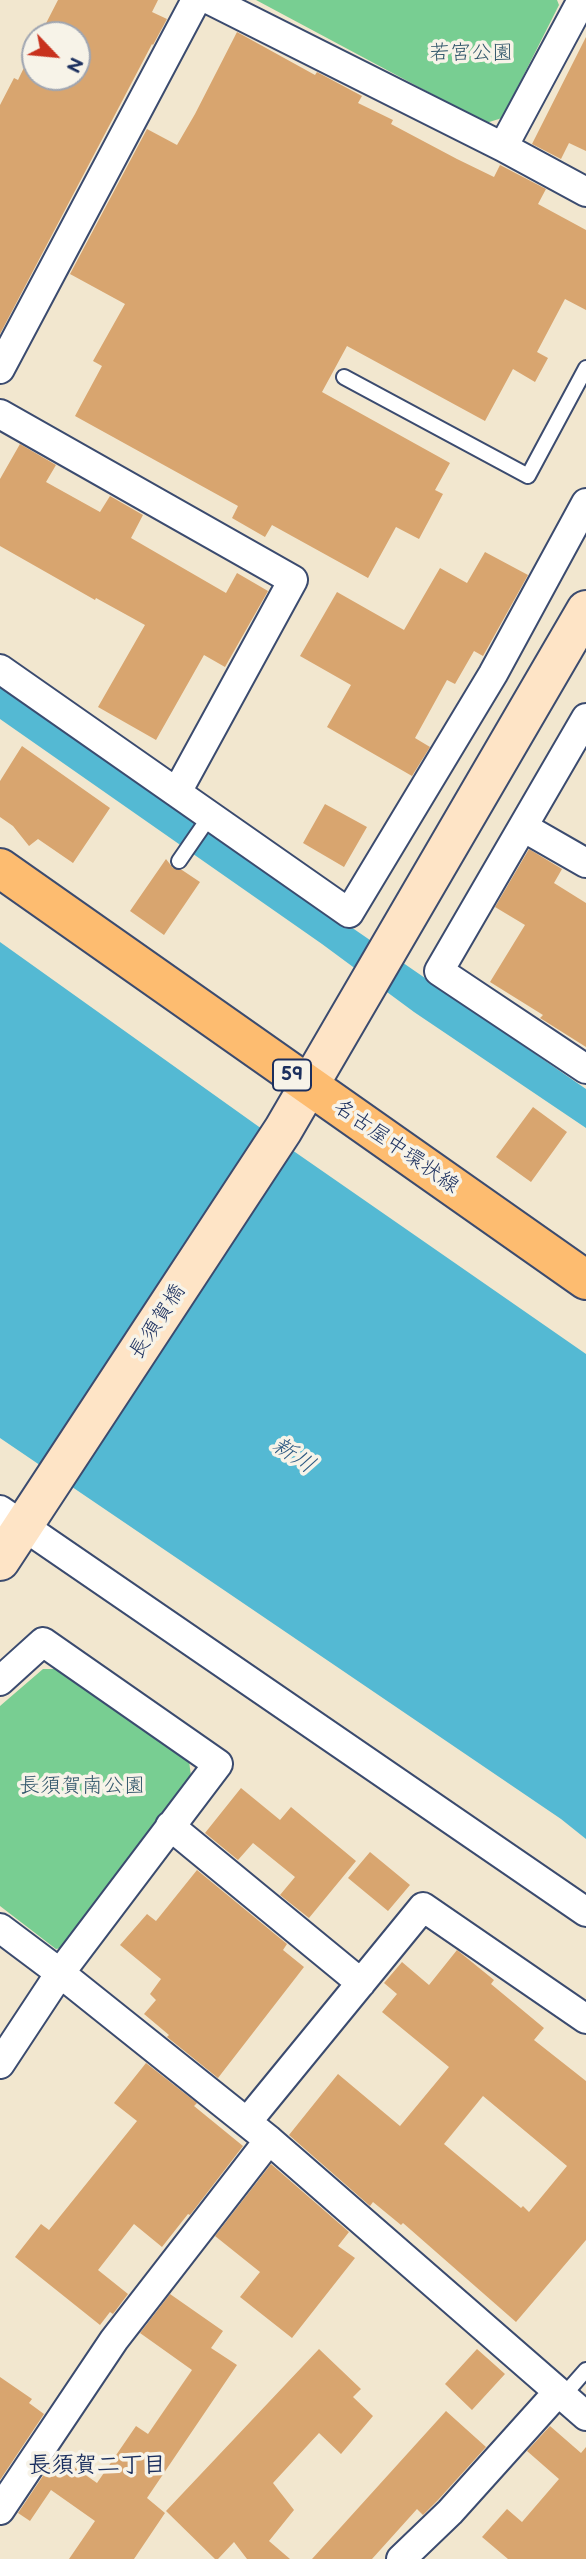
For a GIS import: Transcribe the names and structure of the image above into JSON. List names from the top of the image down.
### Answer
{
  "streets": {
    "main road": ["59", "名古屋中環状線"],
    "street": ["長須賀橋"]
  },
  "crossings": [
    ["名古屋中環状線", "長須賀橋"]
  ],
  "districts": ["長須賀二丁目"],
  "water": ["新川"],
  "parks": ["若宮公園", "長須賀南公園"],
  "north": "bottom right"
}
